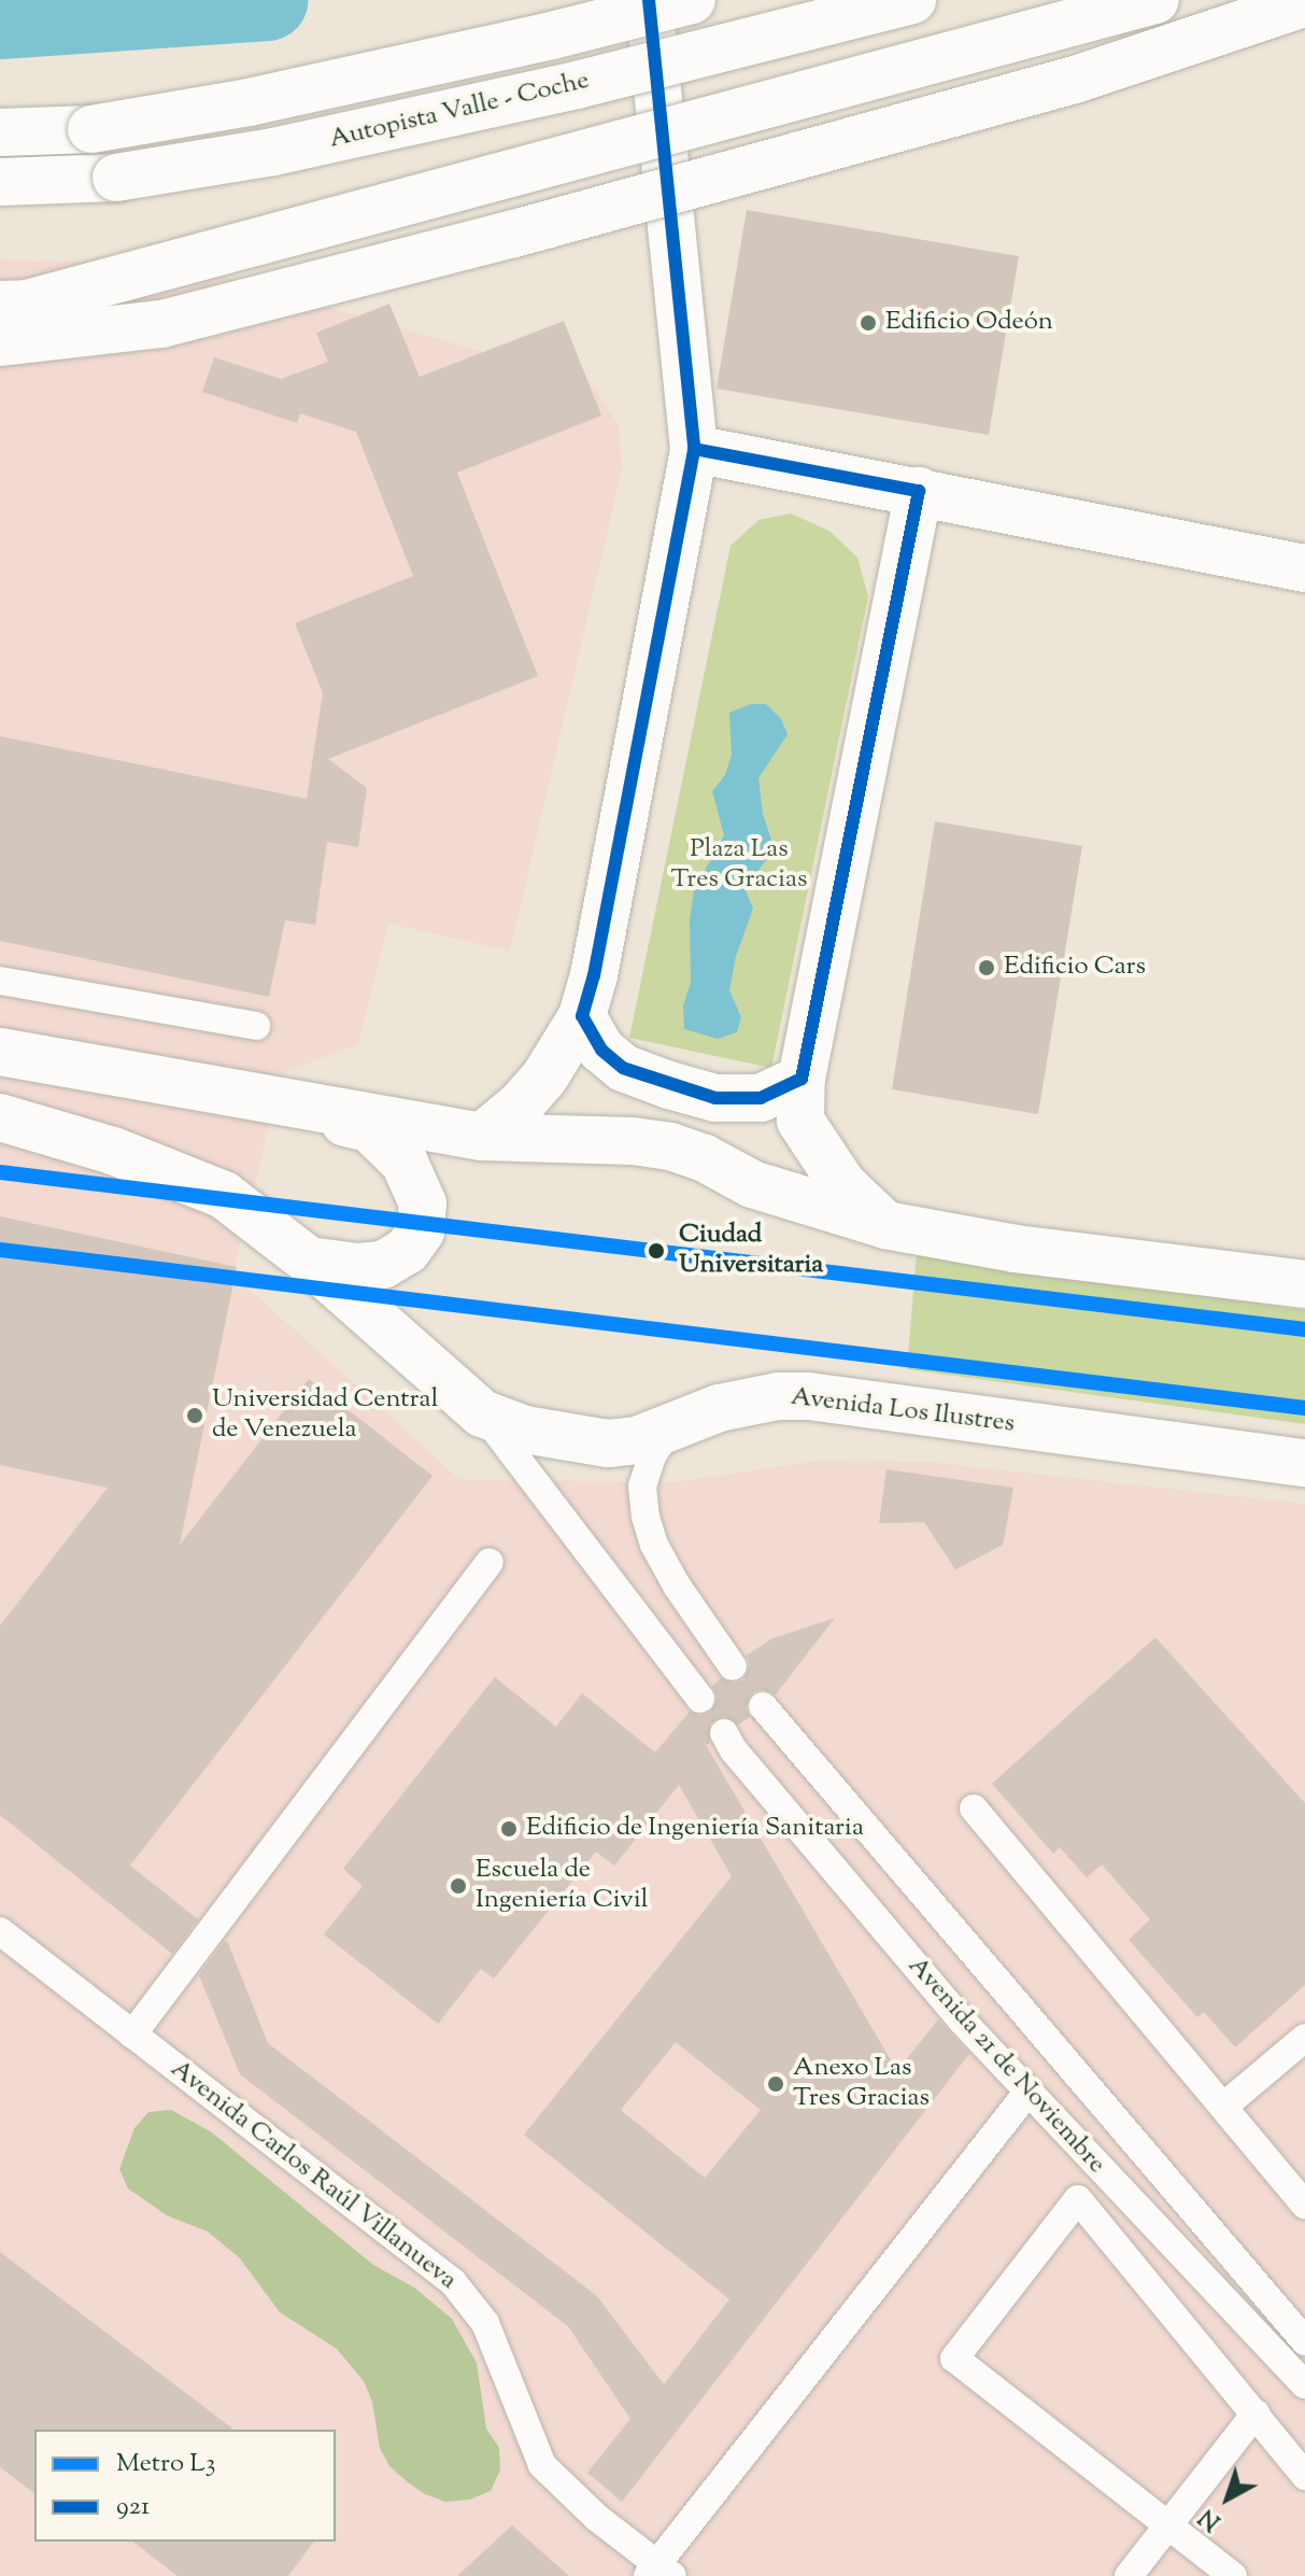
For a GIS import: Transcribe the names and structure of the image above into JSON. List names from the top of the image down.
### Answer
{
  "streets": {
    "main road": ["Autopista Valle - Coche", "Avenida Los Ilustres"],
    "lane": ["Avenida 21 de Noviembre", "Avenida Carlos Raúl Villanueva"]
  },
  "parks": ["Plaza Las Tres Gracias"],
  "places": [
    "Edificio Odeón",
    "Edificio Cars",
    "Ciudad Universitaria",
    "Universidad Central de Venezuela",
    "Edificio de Ingeniería Sanitaria",
    "Escuela de Ingeniería Civil",
    "Anexo Las Tres Gracias"
  ],
  "lines": ["transit line 921", "metro line L3"],
  "legend": ["Metro L3", "921"],
  "north": "bottom left"
}
